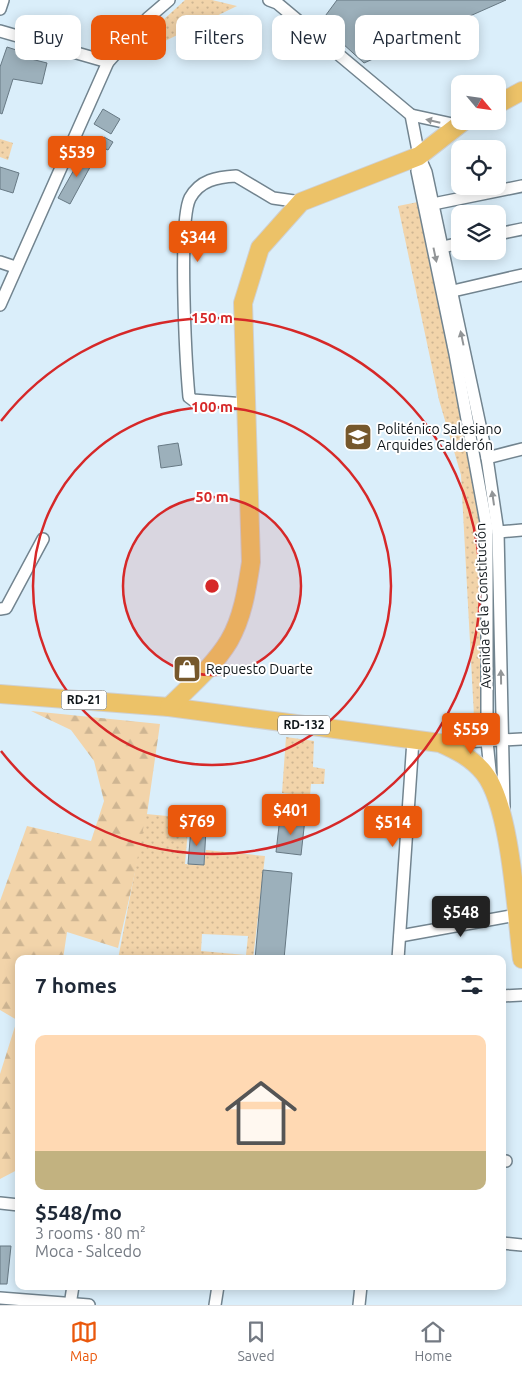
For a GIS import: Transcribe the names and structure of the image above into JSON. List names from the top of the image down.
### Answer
{
  "streets": {
    "main road": ["RD-21", "RD-132"],
    "street": ["Avenida de la Constitución"]
  },
  "crossings": [
    ["Avenida de la Constitución", "RD-132"],
    ["RD-21", "RD-132"]
  ],
  "places": {
    "school or university": ["Politénico Salesiano Arquides Calderón"],
    "shop": ["Repuesto Duarte"]
  },
  "north": "bottom right",
  "page": {
    "chip": [
      "Buy",
      "Rent",
      "Filters",
      "New",
      "Apartment"
    ],
    "price": [
      "$539",
      "$344",
      "$559",
      "$401",
      "$769",
      "$514",
      "$548"
    ],
    "heading": "7 homes",
    "list": [
      {
        "name": "$548/mo",
        "note": "3 rooms · 80 m² · Moca - Salcedo"
      }
    ],
    "tabs": ["Map", "Saved", "Home"]
  },
  "rings": ["150 m", "100 m", "50 m"]
}
